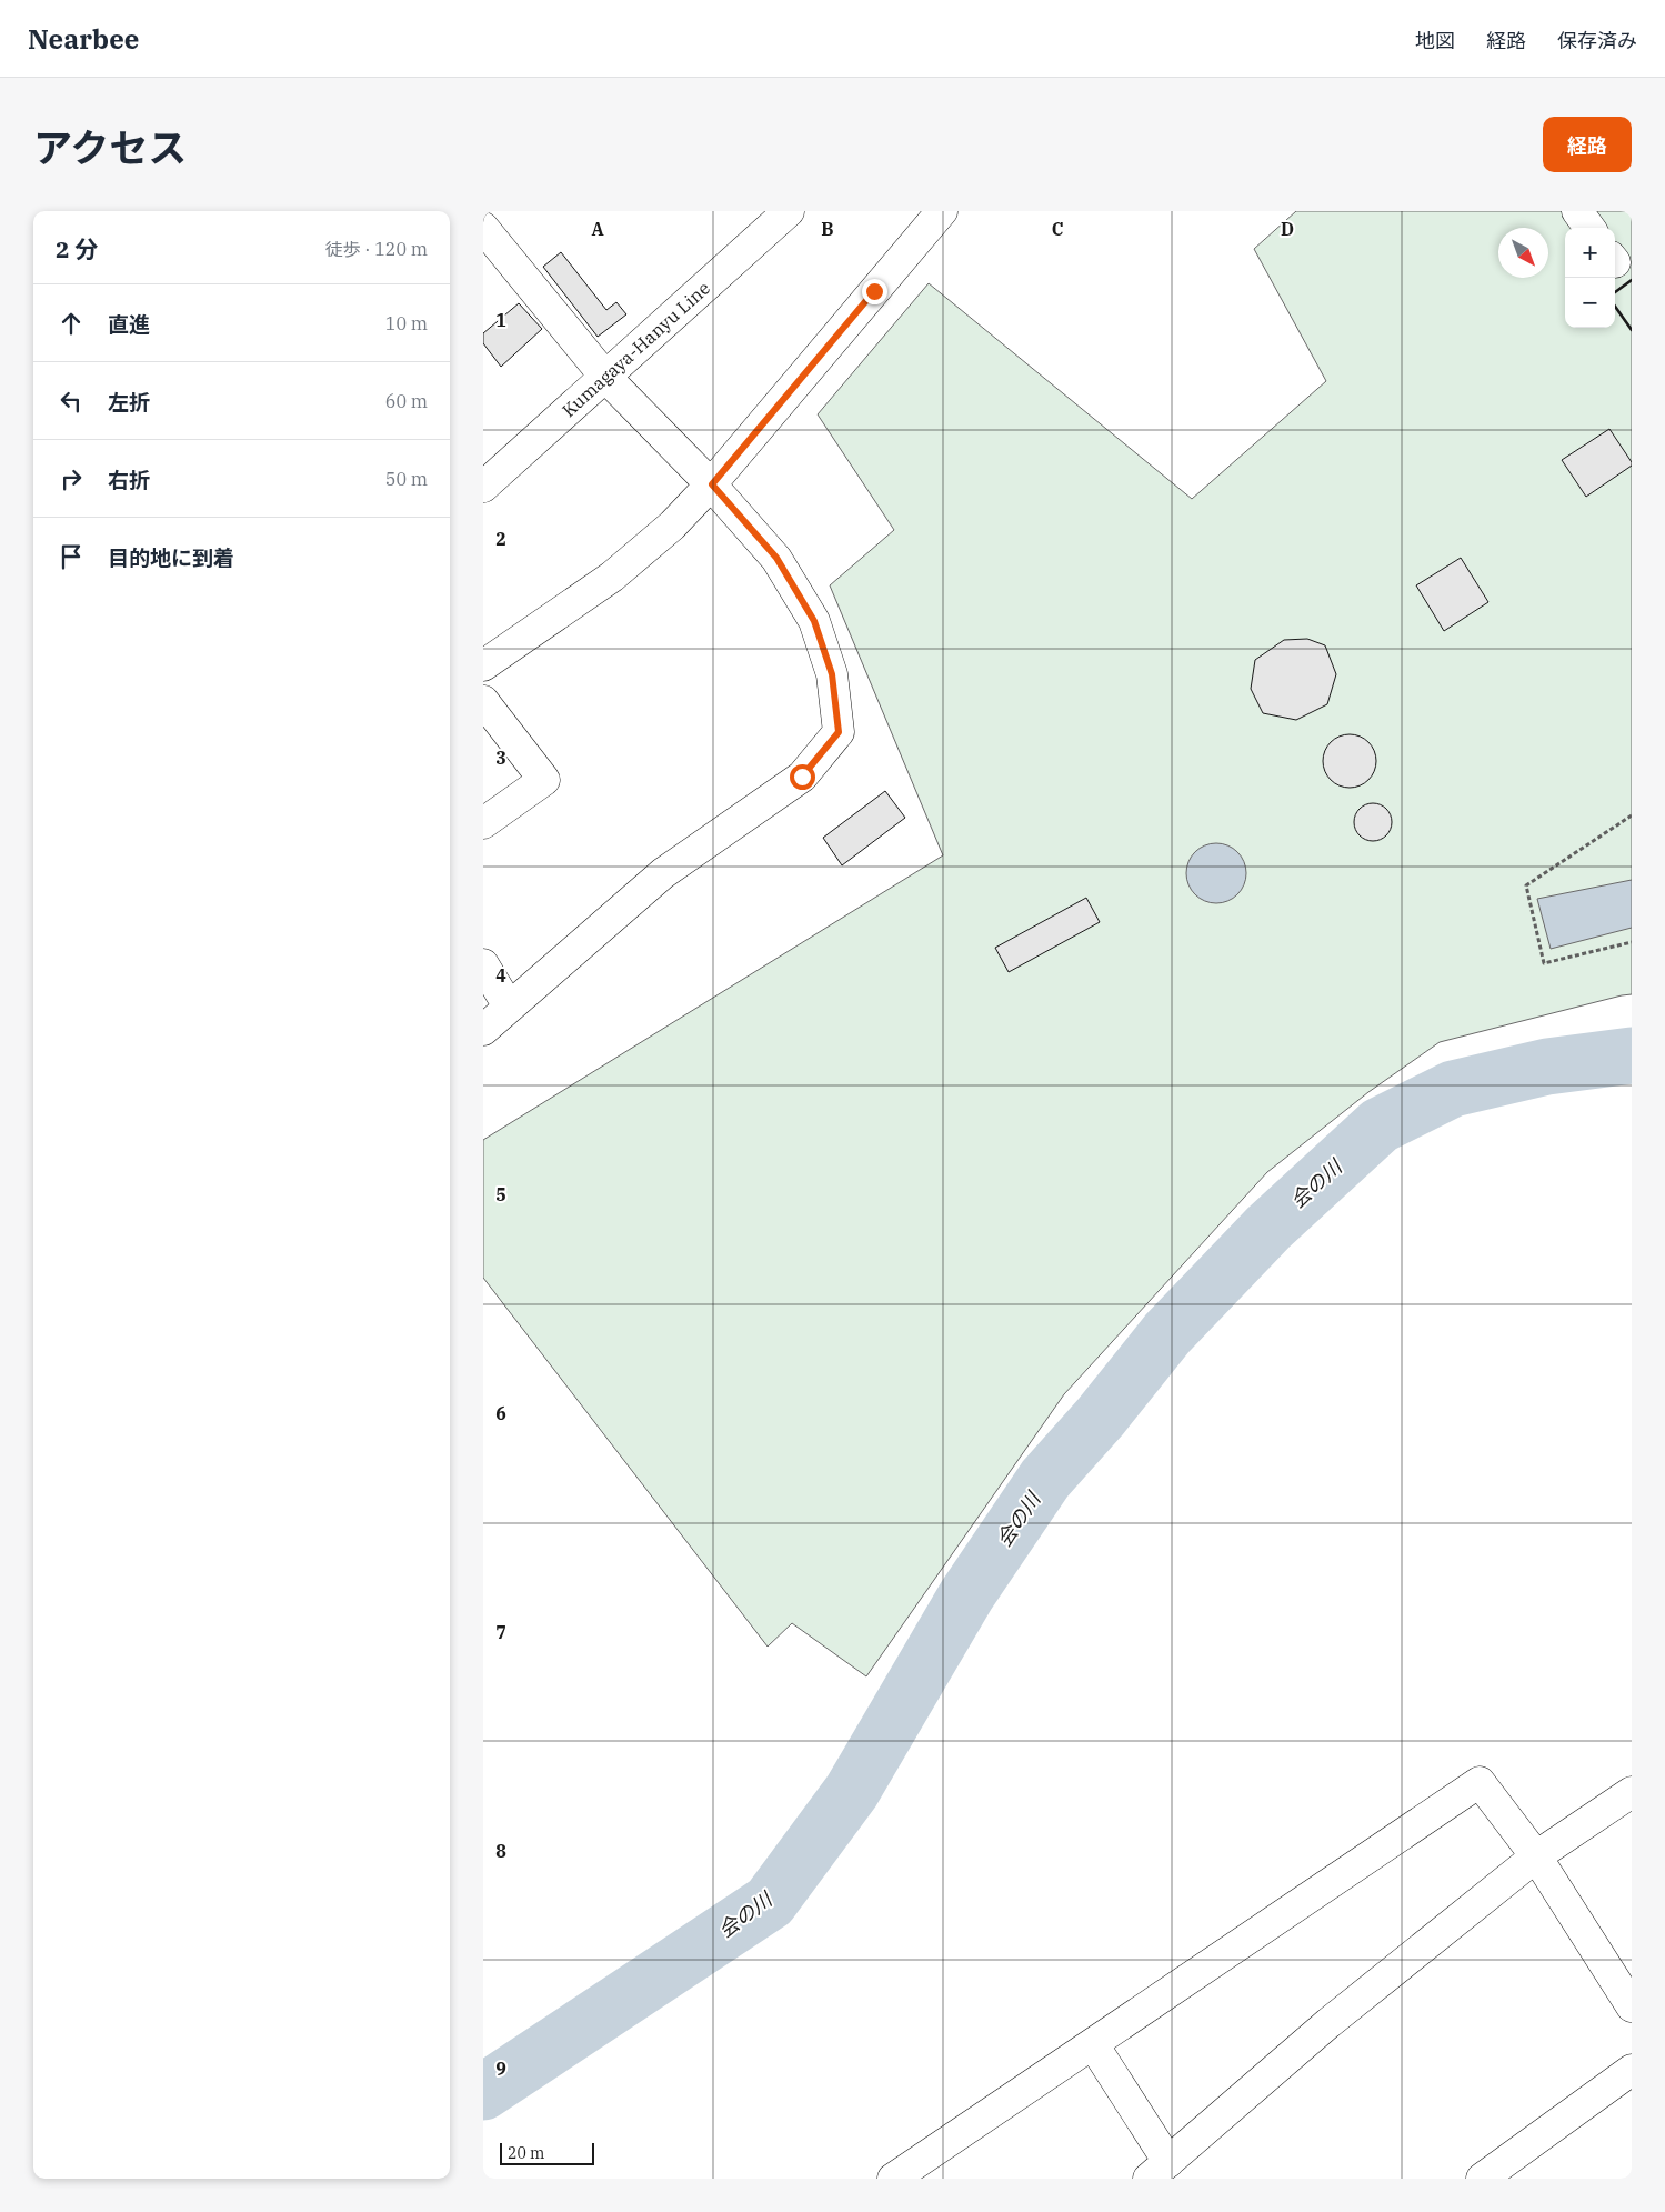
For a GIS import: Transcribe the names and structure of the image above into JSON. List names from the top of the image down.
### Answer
{
  "streets": {
    "street": ["Kumagaya-Hanyu Line"]
  },
  "water": ["会の川"],
  "scale_bar": "20 m",
  "north": "bottom right",
  "page": {
    "header": "Nearbee",
    "nav": ["地図", "経路", "保存済み"],
    "title": "アクセス",
    "buttons": "経路",
    "heading": ["2 分", "徒歩 · 120 m"],
    "map_buttons": ["+", "−"],
    "list": [
      ["直進", "10 m"],
      ["左折", "60 m"],
      ["右折", "50 m"],
      "目的地に到着"
    ],
    "scale": "20 m"
  },
  "grid": {
    "columns": [
      "A",
      "B",
      "C",
      "D"
    ],
    "rows": [
      "1",
      "2",
      "3",
      "4",
      "5",
      "6",
      "7",
      "8",
      "9"
    ]
  }
}
